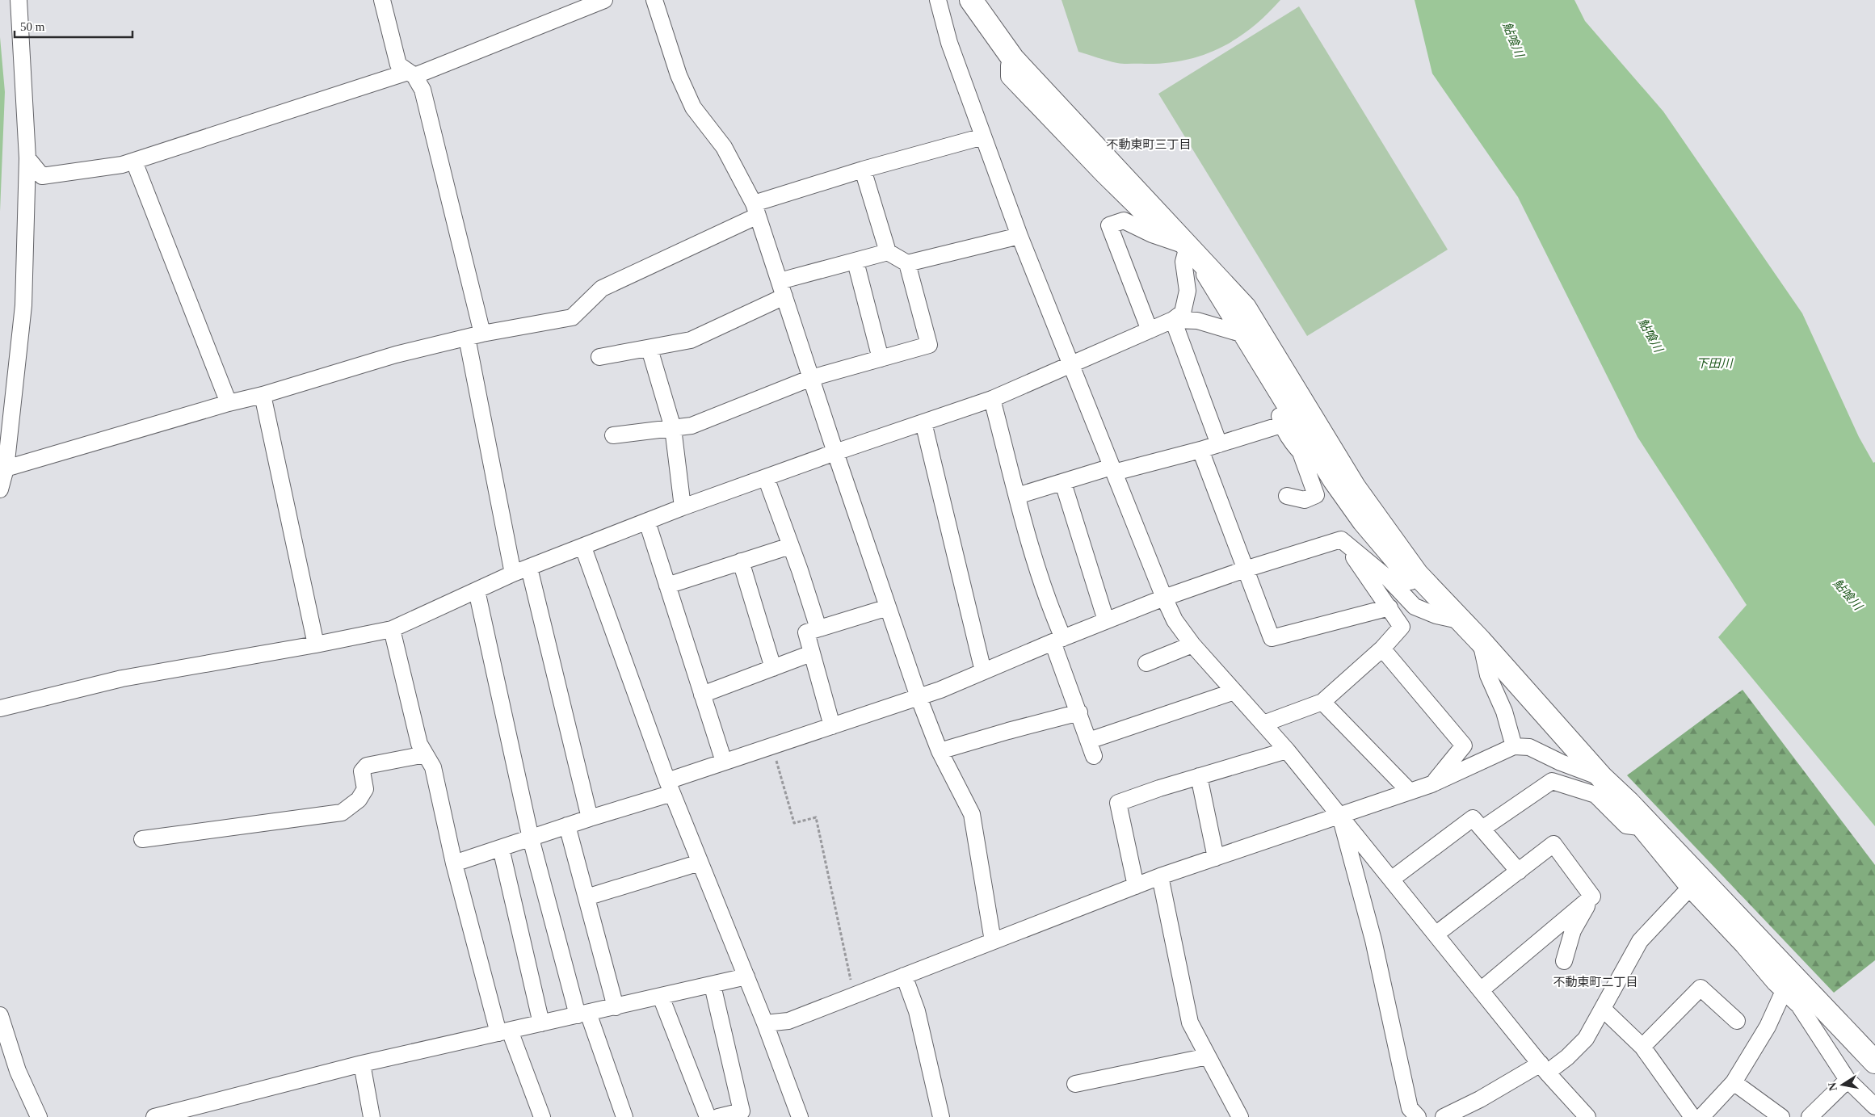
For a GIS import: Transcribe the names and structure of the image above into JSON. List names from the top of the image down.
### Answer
{
  "districts": ["不動東町三丁目", "不動東町二丁目"],
  "water": ["鮎喰川", "下田川"],
  "scale_bar": "50 m",
  "north": "left"
}
